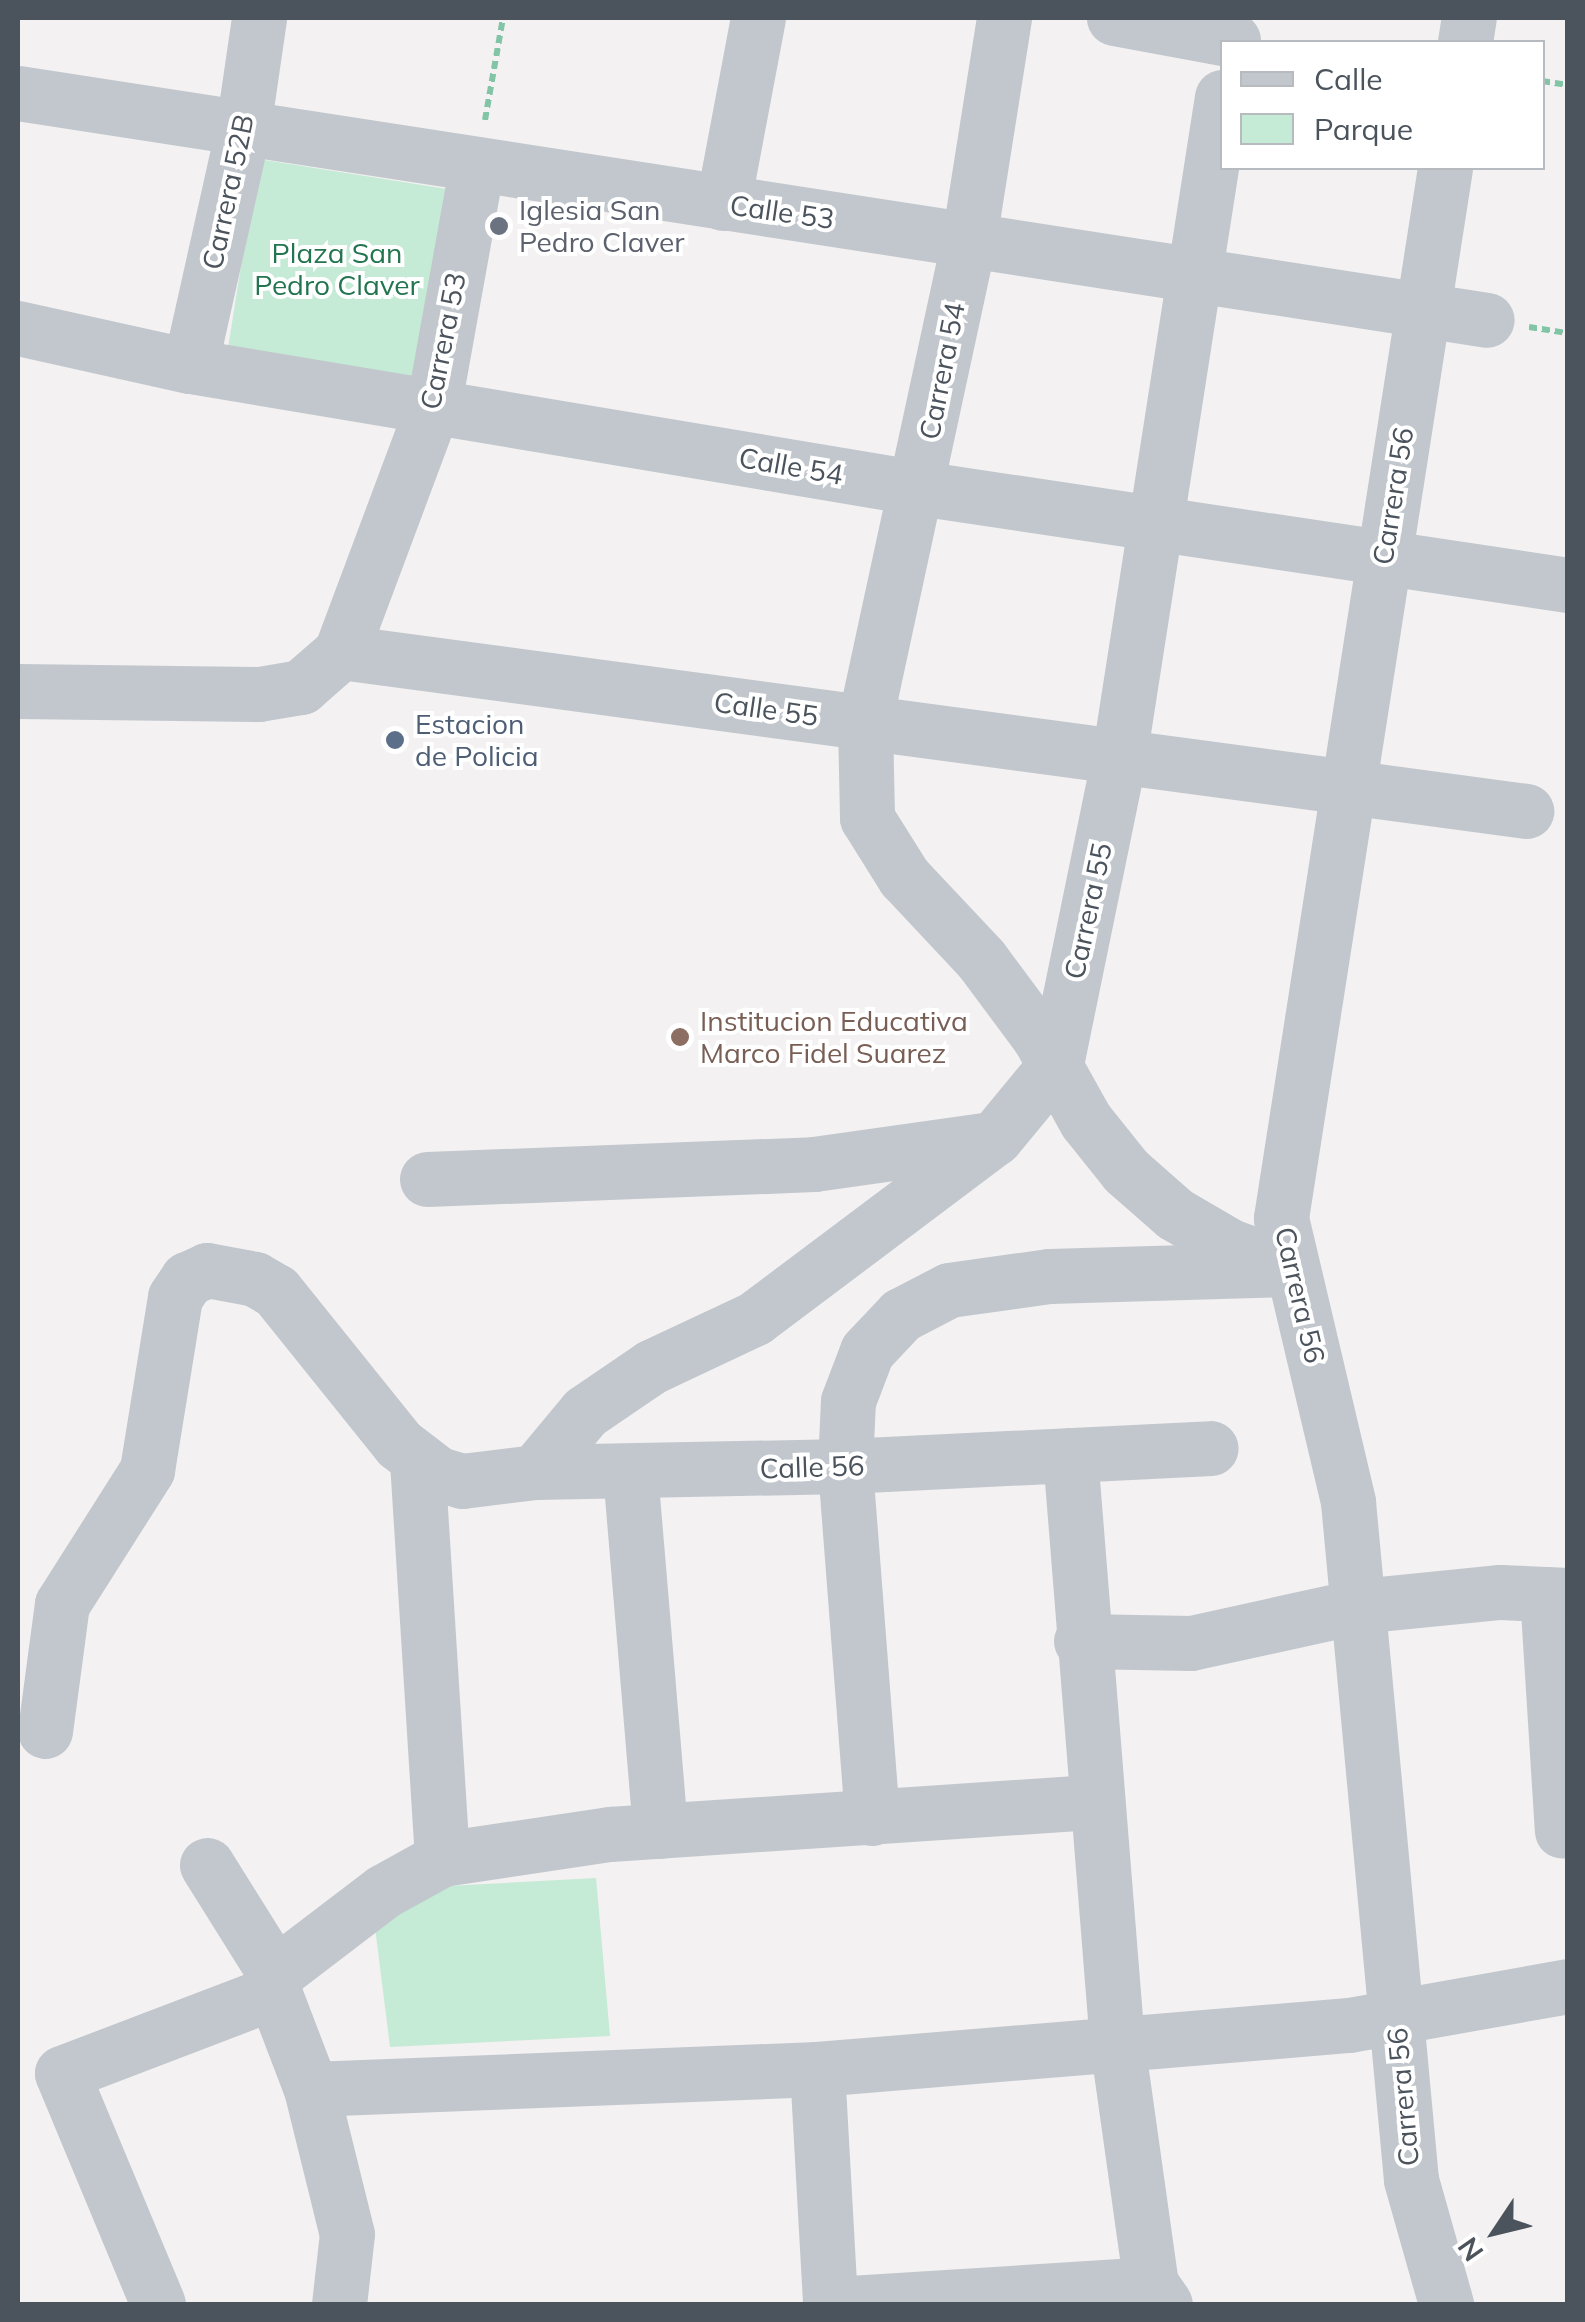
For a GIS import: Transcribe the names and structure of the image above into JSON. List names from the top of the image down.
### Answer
{
  "streets": {
    "street": [
      "Carrera 52B",
      "Calle 53",
      "Carrera 53",
      "Carrera 54",
      "Calle 54",
      "Carrera 56",
      "Calle 55",
      "Carrera 55",
      "Calle 56"
    ]
  },
  "crossings": [
    ["Carrera 52B", "Calle 53"],
    ["Carrera 52B", "Calle 54"],
    ["Calle 53", "Carrera 53"],
    ["Calle 53", "Carrera 54"],
    ["Calle 53", "Carrera 56"],
    ["Calle 53", "Carrera 55"],
    ["Carrera 53", "Calle 54"],
    ["Carrera 53", "Calle 55"],
    ["Carrera 54", "Calle 54"],
    ["Carrera 54", "Carrera 56"],
    ["Carrera 54", "Calle 55"],
    ["Carrera 54", "Carrera 55"],
    ["Calle 54", "Carrera 56"],
    ["Calle 54", "Carrera 55"],
    ["Carrera 56", "Calle 55"],
    ["Calle 55", "Carrera 55"],
    ["Carrera 55", "Calle 56"]
  ],
  "parks": ["Plaza San Pedro Claver"],
  "places": ["Iglesia San Pedro Claver", "Estacion de Policia", "Institucion Educativa Marco Fidel Suarez"],
  "legend": ["Calle", "Parque"],
  "north": "bottom left"
}
